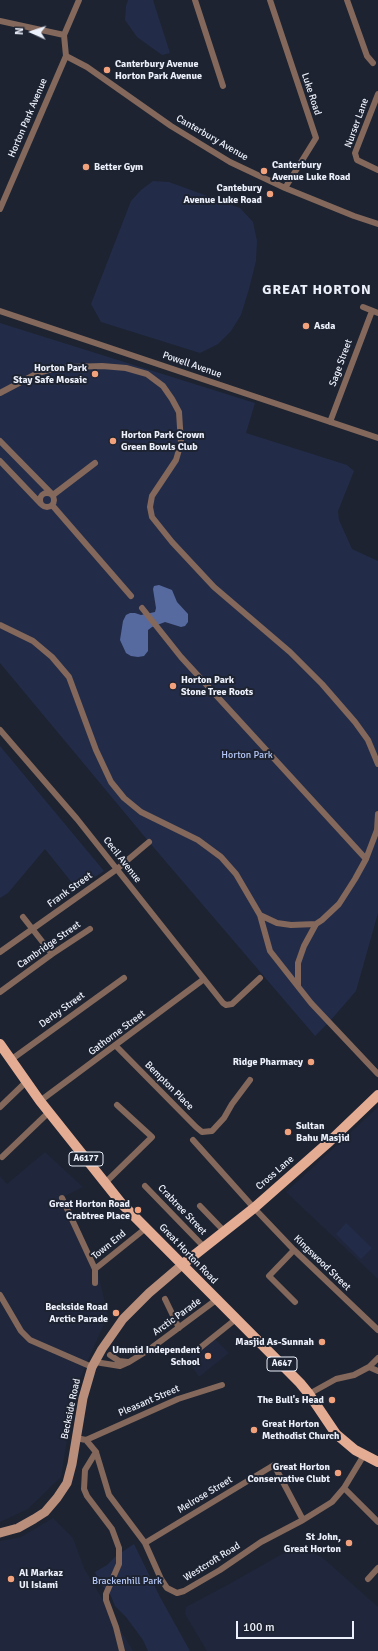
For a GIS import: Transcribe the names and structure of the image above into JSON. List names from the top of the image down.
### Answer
{
  "streets": {
    "main road": [
      "A6177",
      "Cross Lane",
      "Great Horton Road",
      "A647"
    ],
    "street": [
      "Luke Road",
      "Horton Park Avenue",
      "Nurser Lane",
      "Canterbury Avenue",
      "Sage Street",
      "Powell Avenue",
      "Cecil Avenue",
      "Frank Street",
      "Cambridge Street",
      "Derby Street",
      "Gathorne Street",
      "Bempton Place",
      "Crabtree Street",
      "Town End",
      "Kingswood Street",
      "Arctic Parade",
      "Pleasant Street",
      "Beckside Road",
      "Melrose Street",
      "Westcroft Road"
    ]
  },
  "crossings": [
    ["Luke Road", "Canterbury Avenue"],
    ["Horton Park Avenue", "Canterbury Avenue"],
    ["Sage Street", "Powell Avenue"],
    ["Cecil Avenue", "Frank Street"],
    ["Cecil Avenue", "Gathorne Street"],
    ["Derby Street", "Great Horton Road"],
    ["Gathorne Street", "Bempton Place"],
    ["Gathorne Street", "Great Horton Road"],
    ["Cross Lane", "Crabtree Street"],
    ["Cross Lane", "Great Horton Road"],
    ["Cross Lane", "Kingswood Street"],
    ["Cross Lane", "Beckside Road"],
    ["Town End", "Great Horton Road"],
    ["Great Horton Road", "Arctic Parade"],
    ["Great Horton Road", "Beckside Road"],
    ["Great Horton Road", "Westcroft Road"],
    ["Arctic Parade", "Beckside Road"],
    ["Pleasant Street", "Westcroft Road"],
    ["Melrose Street", "Westcroft Road"]
  ],
  "districts": ["GREAT HORTON"],
  "parks": ["Horton Park", "Brackenhill Park"],
  "places": [
    "Canterbury Avenue Horton Park Avenue",
    "Better Gym",
    "Canterbury Avenue Luke Road",
    "Cantebury Avenue Luke Road",
    "Asda",
    "Horton Park Stay Safe Mosaic",
    "Horton Park Crown Green Bowls Club",
    "Horton Park Stone Tree Roots",
    "Ridge Pharmacy",
    "Sultan Bahu Masjid",
    "Great Horton Road Crabtree Place",
    "Beckside Road Arctic Parade",
    "Masjid As-Sunnah",
    "Ummid Independent School",
    "The Bull's Head",
    "Great Horton Methodist Church",
    "Great Horton Conservative Clubt",
    "St John, Great Horton",
    "Al Markaz Ul Islami"
  ],
  "scale_bar": "100 m",
  "north": "left"
}
